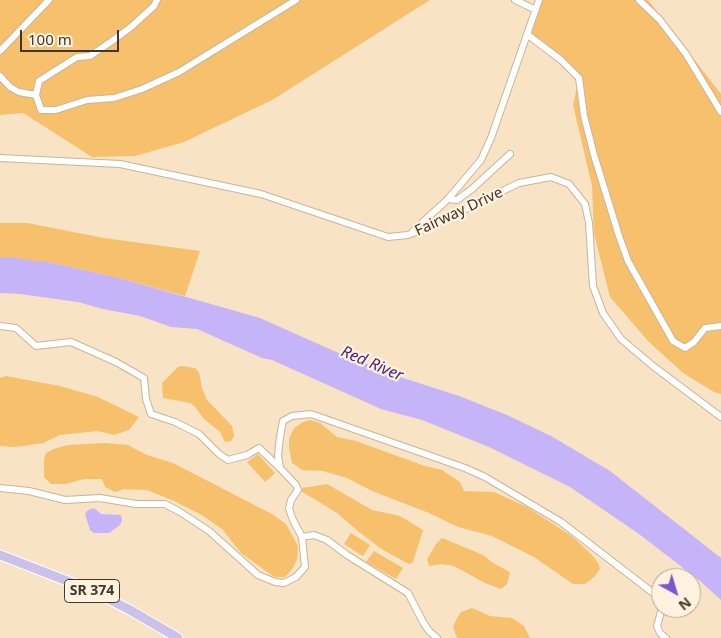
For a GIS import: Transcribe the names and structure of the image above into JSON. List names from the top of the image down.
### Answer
{
  "streets": {
    "main road": ["SR 374"],
    "street": ["Fairway Drive"]
  },
  "water": ["Red River"],
  "scale_bar": "100 m",
  "north": "bottom right"
}
